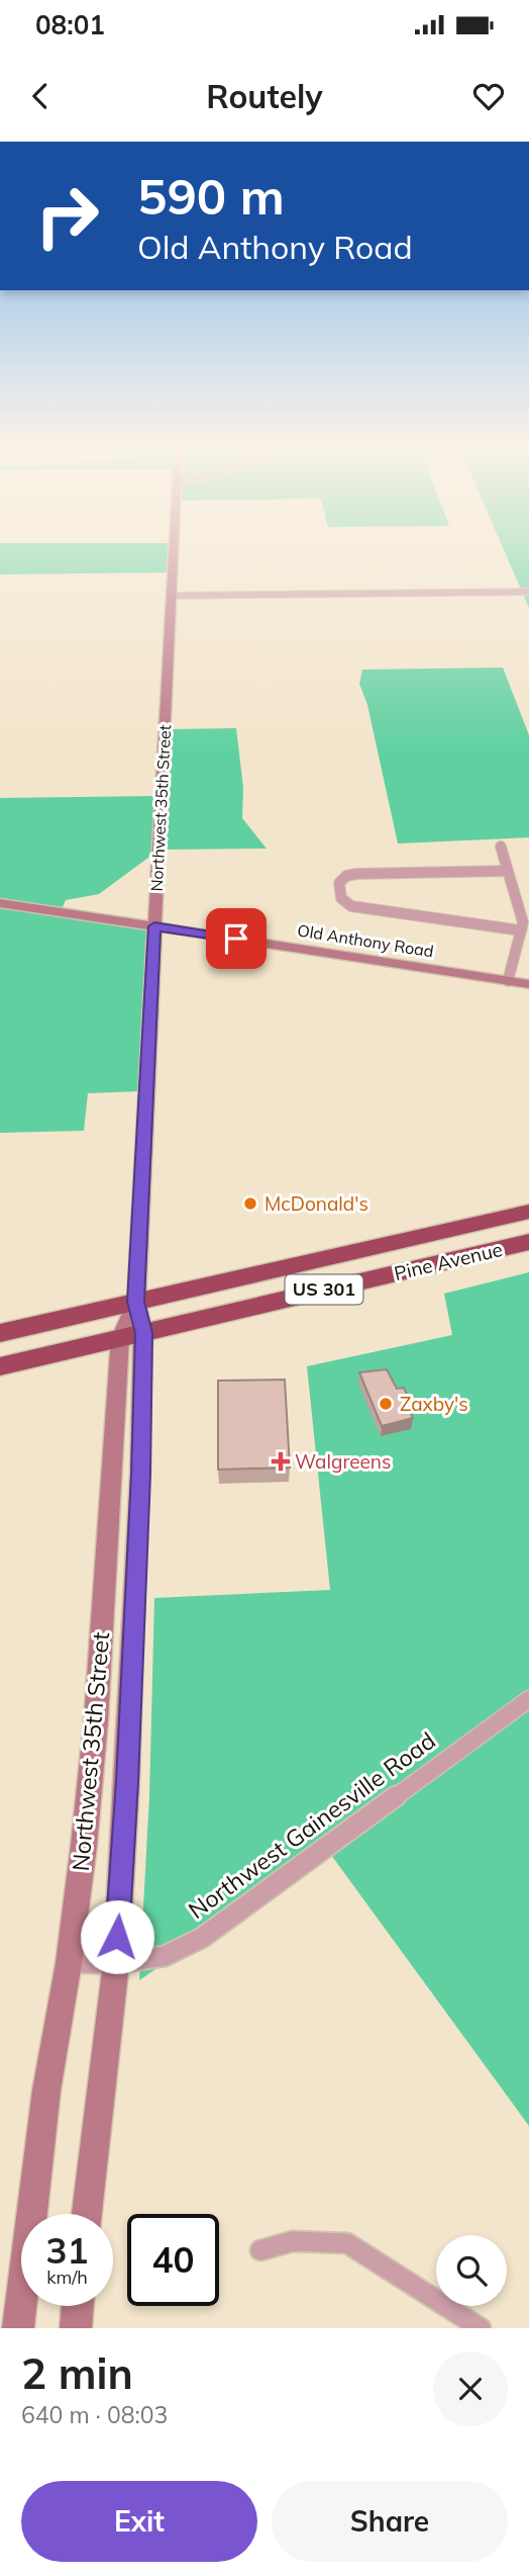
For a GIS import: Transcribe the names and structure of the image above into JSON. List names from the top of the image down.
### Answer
{
  "streets": {
    "highway": ["Pine Avenue", "US 301"],
    "street": ["Northwest 35th Street", "Old Anthony Road", "Northwest Gainesville Road"]
  },
  "crossings": [
    ["Northwest 35th Street", "Old Anthony Road"],
    ["Northwest 35th Street", "Pine Avenue"],
    ["Northwest 35th Street", "US 301"],
    ["Northwest 35th Street", "Northwest Gainesville Road"],
    ["Pine Avenue", "US 301"]
  ],
  "places": {
    "other": ["McDonald's", "Zaxby's"],
    "health": ["Walgreens"]
  },
  "page": {
    "status": "08:01",
    "header": "Routely",
    "turn": ["590 m", "Old Anthony Road"],
    "speed": "31 km/h",
    "limit": "40",
    "heading": ["2 min", "640 m · 08:03"],
    "buttons": ["Exit", "Share"]
  }
}
